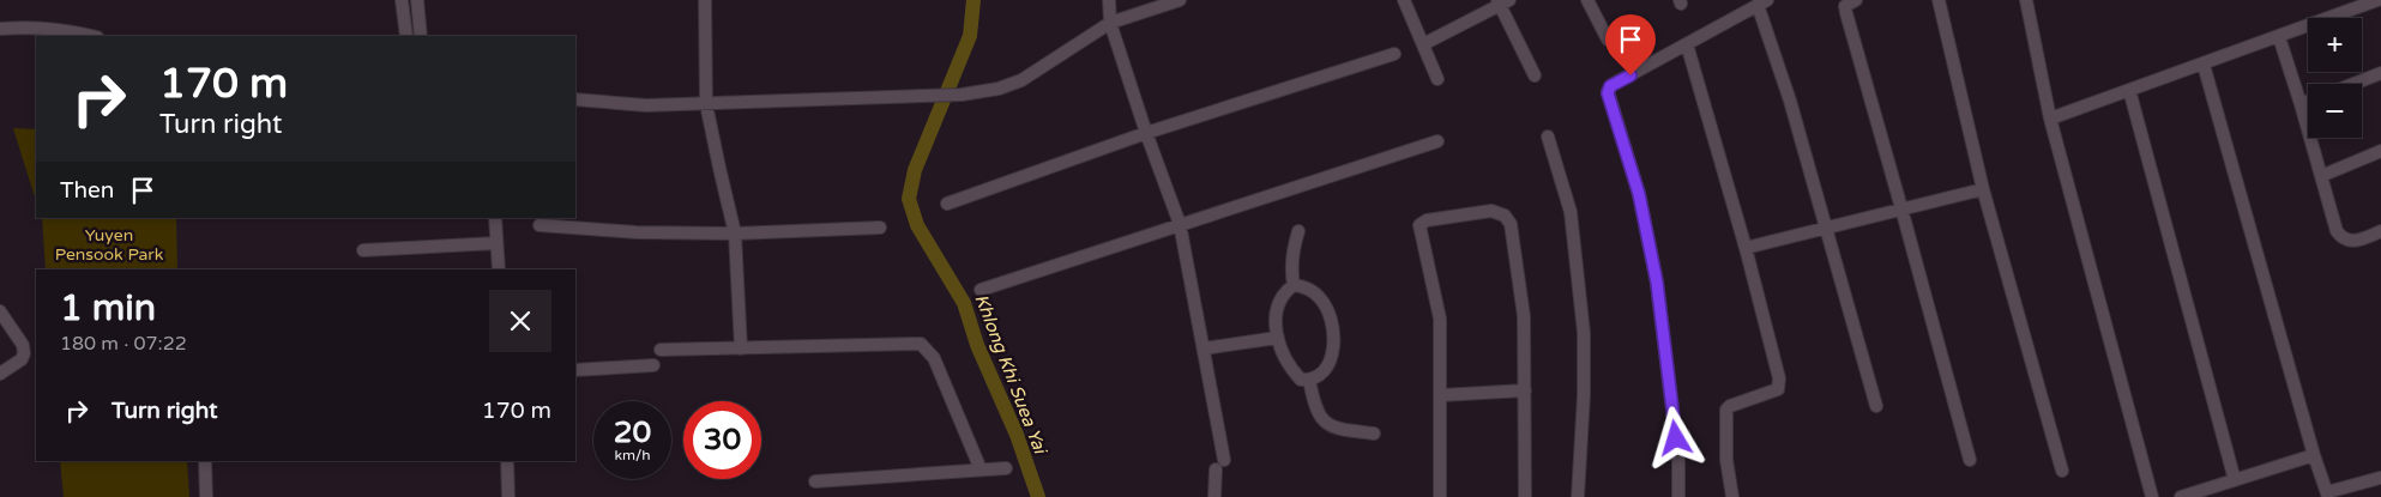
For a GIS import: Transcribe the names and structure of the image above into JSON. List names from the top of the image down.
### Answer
{
  "water": ["Khlong Khi Suea Yai"],
  "parks": ["Yuyen Pensook Park"],
  "page": {
    "map_buttons": ["+", "−"],
    "turn": ["170 m", "Turn right"],
    "then": "Then",
    "heading": ["1 min", "180 m · 07:22"],
    "list": [
      {
        "name": "Turn right",
        "value": "170 m"
      }
    ],
    "speed": "20 km/h",
    "limit": "30"
  }
}
